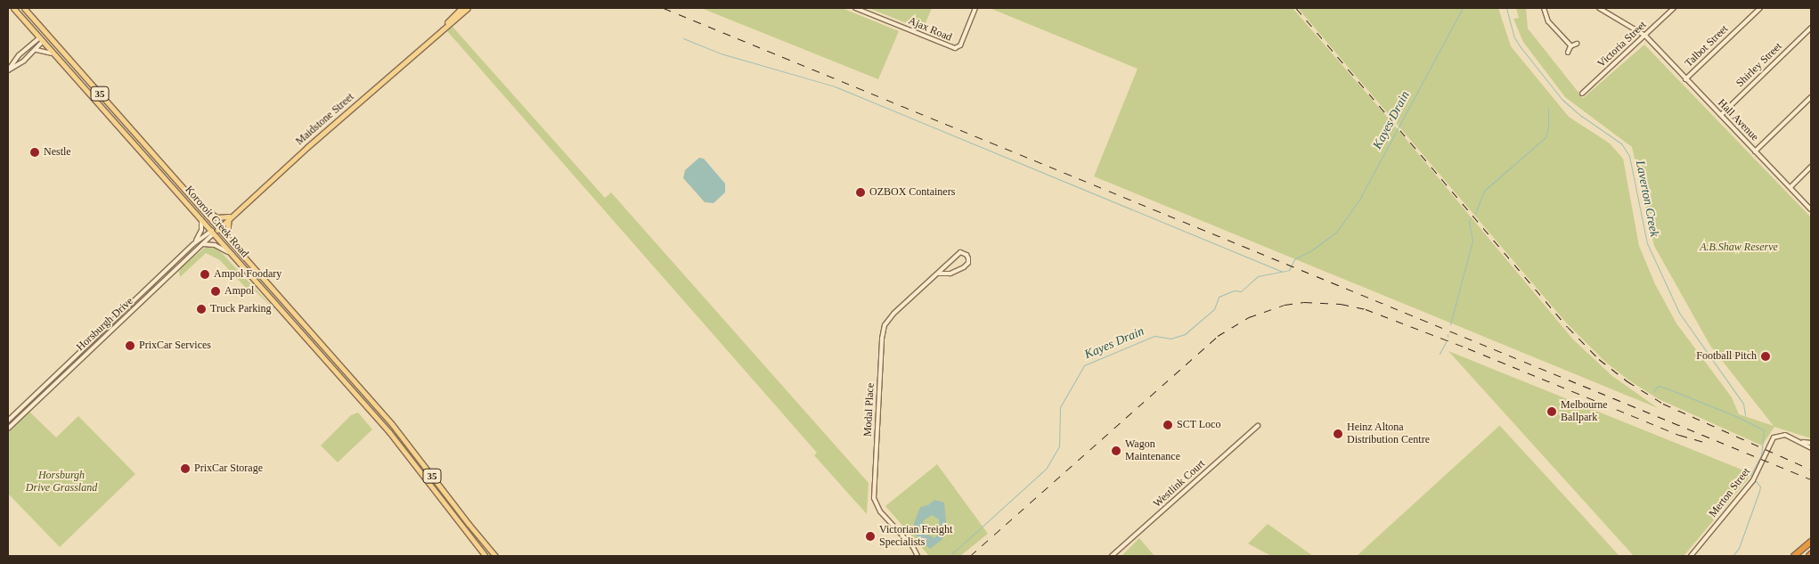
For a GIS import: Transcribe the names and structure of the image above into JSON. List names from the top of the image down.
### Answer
{
  "streets": {
    "main road": ["35", "Maidstone Street", "Kororoit Creek Road"],
    "street": [
      "Ajax Road",
      "Victoria Street",
      "Talbot Street",
      "Shirley Street",
      "Hall Avenue",
      "Horsburgh Drive",
      "Modal Place",
      "Westlink Court",
      "Merton Street"
    ]
  },
  "crossings": [
    ["Victoria Street", "Hall Avenue"],
    ["Talbot Street", "Hall Avenue"],
    ["Shirley Street", "Hall Avenue"],
    ["Maidstone Street", "Kororoit Creek Road"],
    ["Maidstone Street", "Horsburgh Drive"],
    ["Kororoit Creek Road", "Horsburgh Drive"]
  ],
  "water": ["Kayes Drain", "Laverton Creek"],
  "parks": ["A.B.Shaw Reserve", "Horsburgh Drive Grassland"],
  "places": [
    "Nestle",
    "OZBOX Containers",
    "Ampol Foodary",
    "Ampol",
    "Truck Parking",
    "PrixCar Services",
    "Football Pitch",
    "Melbourne Ballpark",
    "SCT Loco",
    "Heinz Altona Distribution Centre",
    "Wagon Maintenance",
    "PrixCar Storage",
    "Victorian Freight Specialists"
  ]
}
